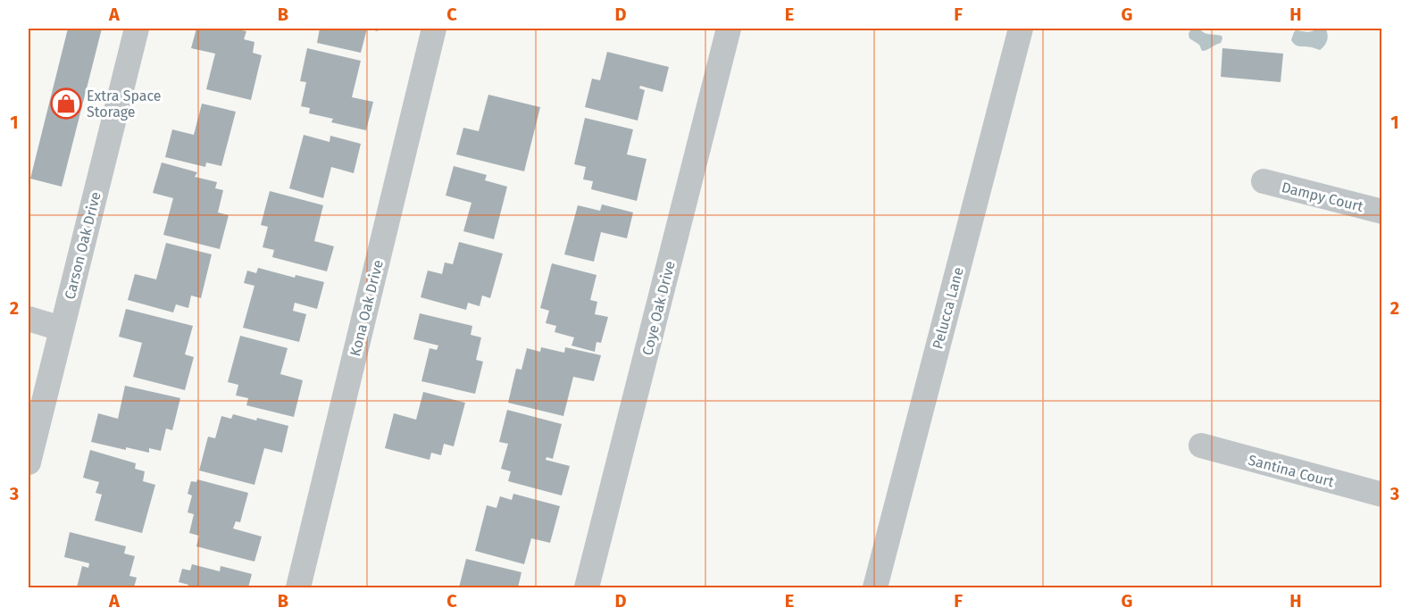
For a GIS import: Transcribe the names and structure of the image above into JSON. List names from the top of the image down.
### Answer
{
  "streets": {
    "street": [
      "Dampy Court",
      "Carson Oak Drive",
      "Kona Oak Drive",
      "Coye Oak Drive",
      "Pelucca Lane",
      "Santina Court"
    ]
  },
  "places": {
    "shop": ["Extra Space Storage"]
  },
  "grid": {
    "columns": [
      "A",
      "B",
      "C",
      "D",
      "E",
      "F",
      "G",
      "H"
    ],
    "rows": ["1", "2", "3"]
  }
}
